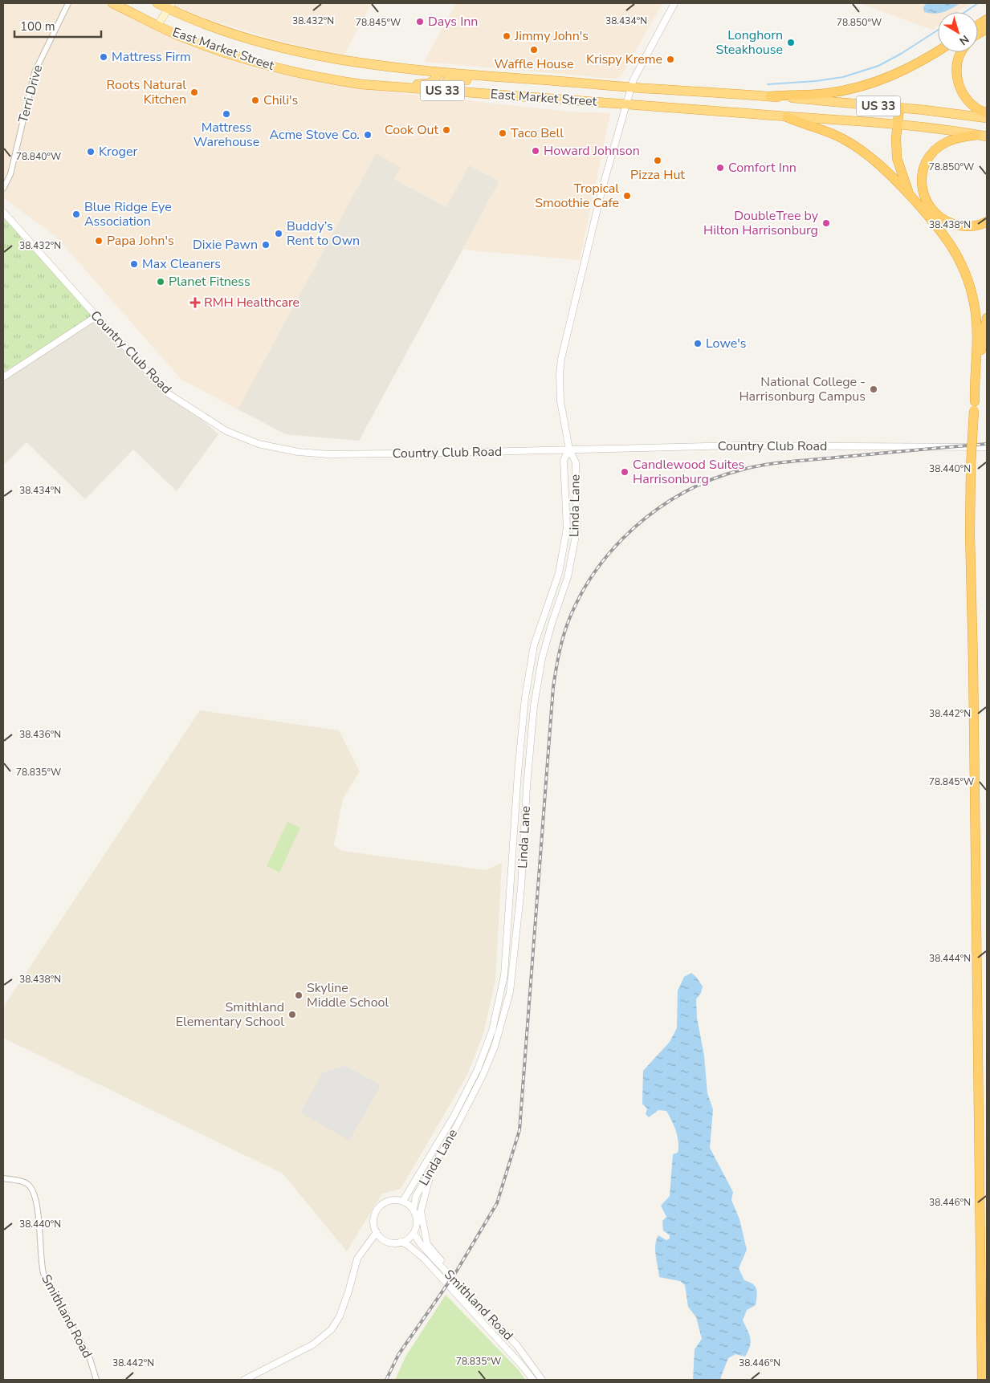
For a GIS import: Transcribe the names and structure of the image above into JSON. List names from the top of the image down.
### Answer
{
  "streets": {
    "highway": ["East Market Street", "US 33"],
    "street": [
      "Terri Drive",
      "Country Club Road",
      "Linda Lane",
      "Smithland Road"
    ]
  },
  "crossings": [
    ["East Market Street", "Linda Lane"],
    ["Country Club Road", "Linda Lane"],
    ["Linda Lane", "Smithland Road"]
  ],
  "places": {
    "other": [
      "Days Inn",
      "Jimmy John's",
      "Longhorn Steakhouse",
      "Waffle House",
      "Mattress Firm",
      "Krispy Kreme",
      "Roots Natural Kitchen",
      "Chili's",
      "Mattress Warehouse",
      "Cook Out",
      "Taco Bell",
      "Acme Stove Co.",
      "Howard Johnson",
      "Kroger",
      "Pizza Hut",
      "Comfort Inn",
      "Tropical Smoothie Cafe",
      "Blue Ridge Eye Association",
      "DoubleTree by Hilton Harrisonburg",
      "Buddy’s Rent to Own",
      "Papa John's",
      "Dixie Pawn",
      "Max Cleaners",
      "Planet Fitness",
      "Lowe's",
      "National College - Harrisonburg Campus",
      "Candlewood Suites Harrisonburg",
      "Skyline Middle School",
      "Smithland Elementary School"
    ],
    "health": ["RMH Healthcare"]
  },
  "scale_bar": "100 m",
  "north": "bottom right",
  "coordinates": [
    "38.432°N",
    "38.434°N",
    "78.845°W",
    "78.850°W",
    "78.840°W",
    "38.438°N",
    "38.440°N",
    "38.442°N",
    "38.436°N",
    "78.835°W",
    "38.444°N",
    "38.446°N"
  ]
}
